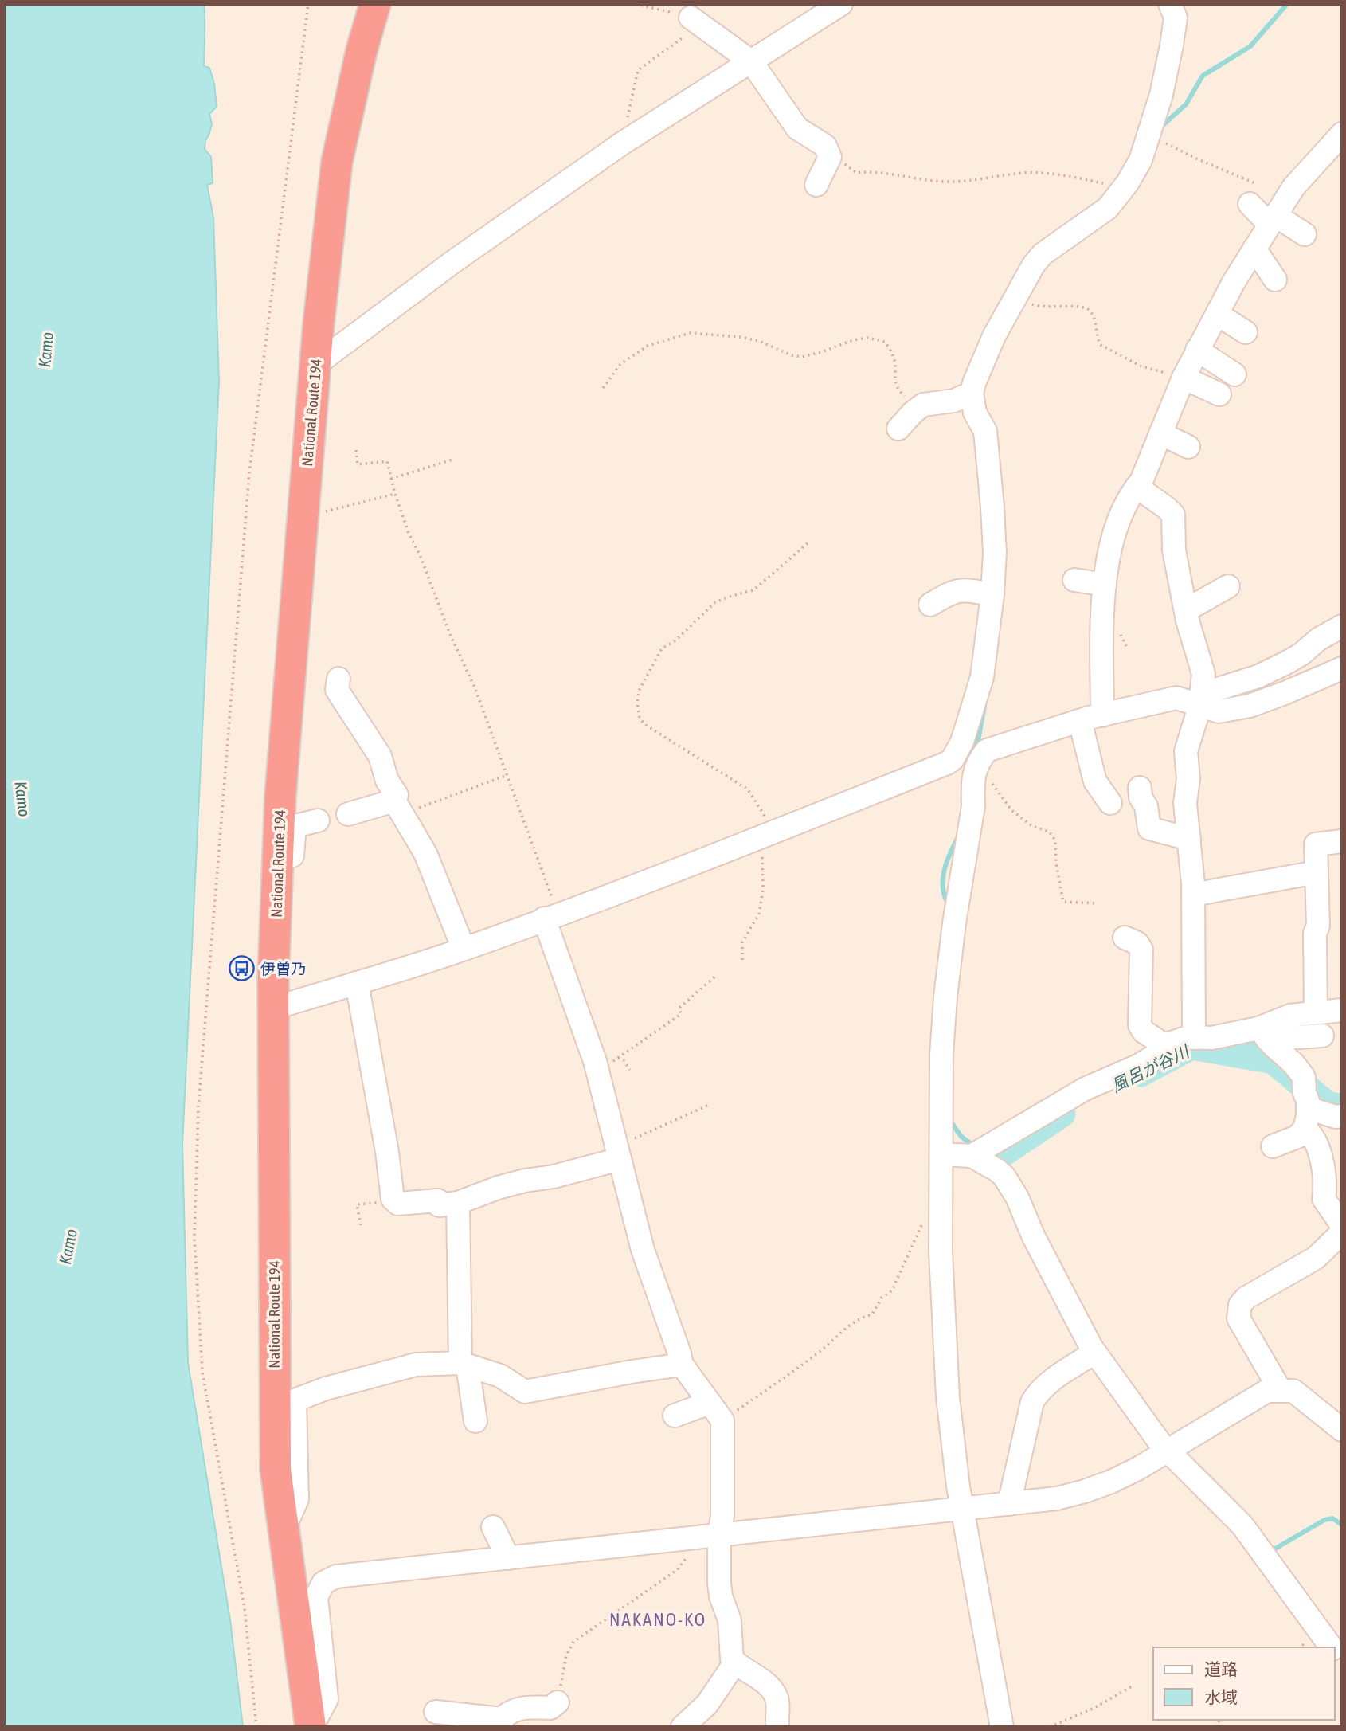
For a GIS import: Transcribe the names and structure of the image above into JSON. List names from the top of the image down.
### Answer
{
  "streets": {
    "highway": ["National Route 194"]
  },
  "districts": ["NAKANO-KO"],
  "water": ["Kamo", "風呂が谷川"],
  "places": {
    "bus stop": ["伊曽乃"]
  },
  "legend": ["道路", "水域"]
}
